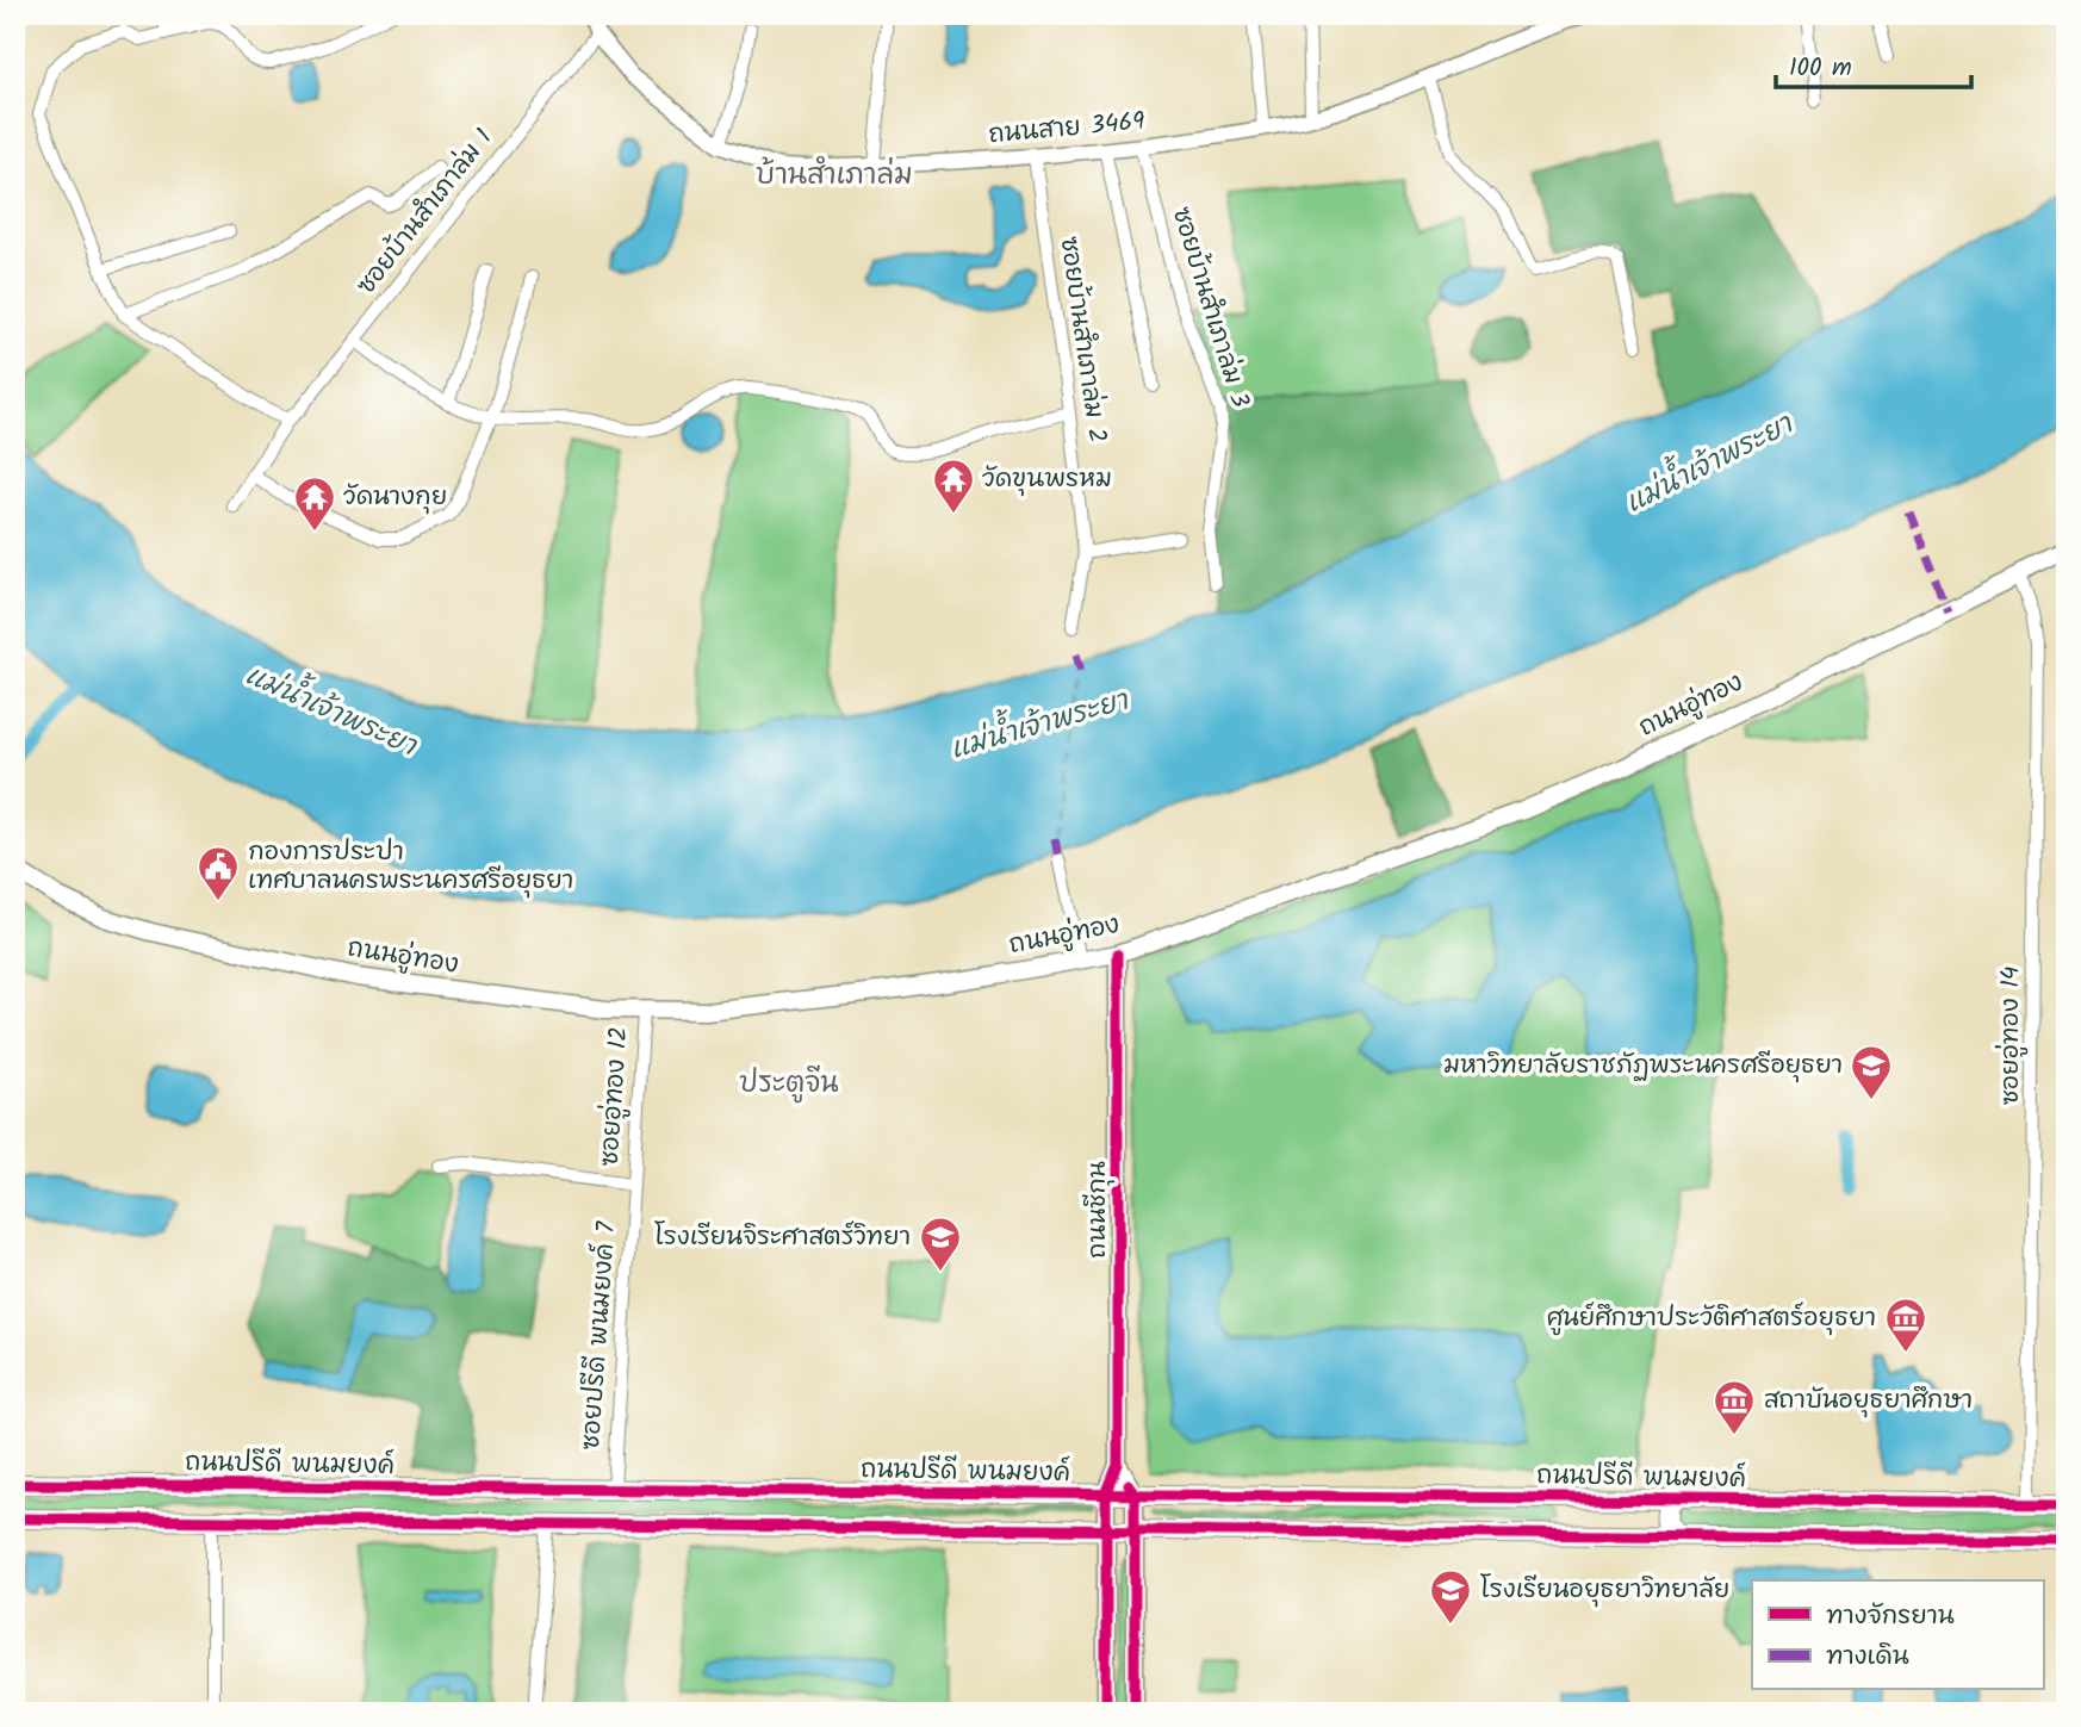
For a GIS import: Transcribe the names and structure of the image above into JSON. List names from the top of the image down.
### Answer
{
  "streets": {
    "main road": ["ถนนอู่ทอง", "ถนนชีกุน", "ถนนปรีดี พนมยงค์"],
    "street": [
      "ถนนสาย 3469",
      "ซอยบ้านสำเภาล่ม 1",
      "ซอยบ้านสำเภาล่ม 3",
      "ซอยบ้านสำเภาล่ม 2",
      "ซอยอู่ทอง 14",
      "ซอยอู่ทอง 12",
      "ซอยปรีดี พนมยงค์ 7"
    ]
  },
  "crossings": [
    ["ถนนสาย 3469", "ซอยบ้านสำเภาล่ม 1"],
    ["ถนนสาย 3469", "ซอยบ้านสำเภาล่ม 3"],
    ["ถนนสาย 3469", "ซอยบ้านสำเภาล่ม 2"],
    ["ถนนอู่ทอง", "ซอยอู่ทอง 14"],
    ["ถนนอู่ทอง", "ซอยอู่ทอง 12"],
    ["ถนนอู่ทอง", "ถนนชีกุน"],
    ["ซอยอู่ทอง 14", "ถนนปรีดี พนมยงค์"],
    ["ซอยอู่ทอง 12", "ซอยปรีดี พนมยงค์ 7"],
    ["ถนนชีกุน", "ถนนปรีดี พนมยงค์"],
    ["ซอยปรีดี พนมยงค์ 7", "ถนนปรีดี พนมยงค์"]
  ],
  "districts": ["บ้านสำเภาล่ม", "ประตูจีน"],
  "water": ["แม่น้ำเจ้าพระยา"],
  "places": {
    "temple": ["วัดขุนพรหม", "วัดนางกุย"],
    "public building": ["กองการประปา เทศบาลนครพระนครศรีอยุธยา"],
    "school or university": ["มหาวิทยาลัยราชภัฏพระนครศรีอยุธยา", "โรงเรียนจิระศาสตร์วิทยา", "โรงเรียนอยุธยาวิทยาลัย"],
    "museum": ["ศูนย์ศึกษาประวัติศาสตร์อยุธยา", "สถาบันอยุธยาศึกษา"]
  },
  "legend": ["ทางจักรยาน", "ทางเดิน"],
  "scale_bar": "100 m"
}
